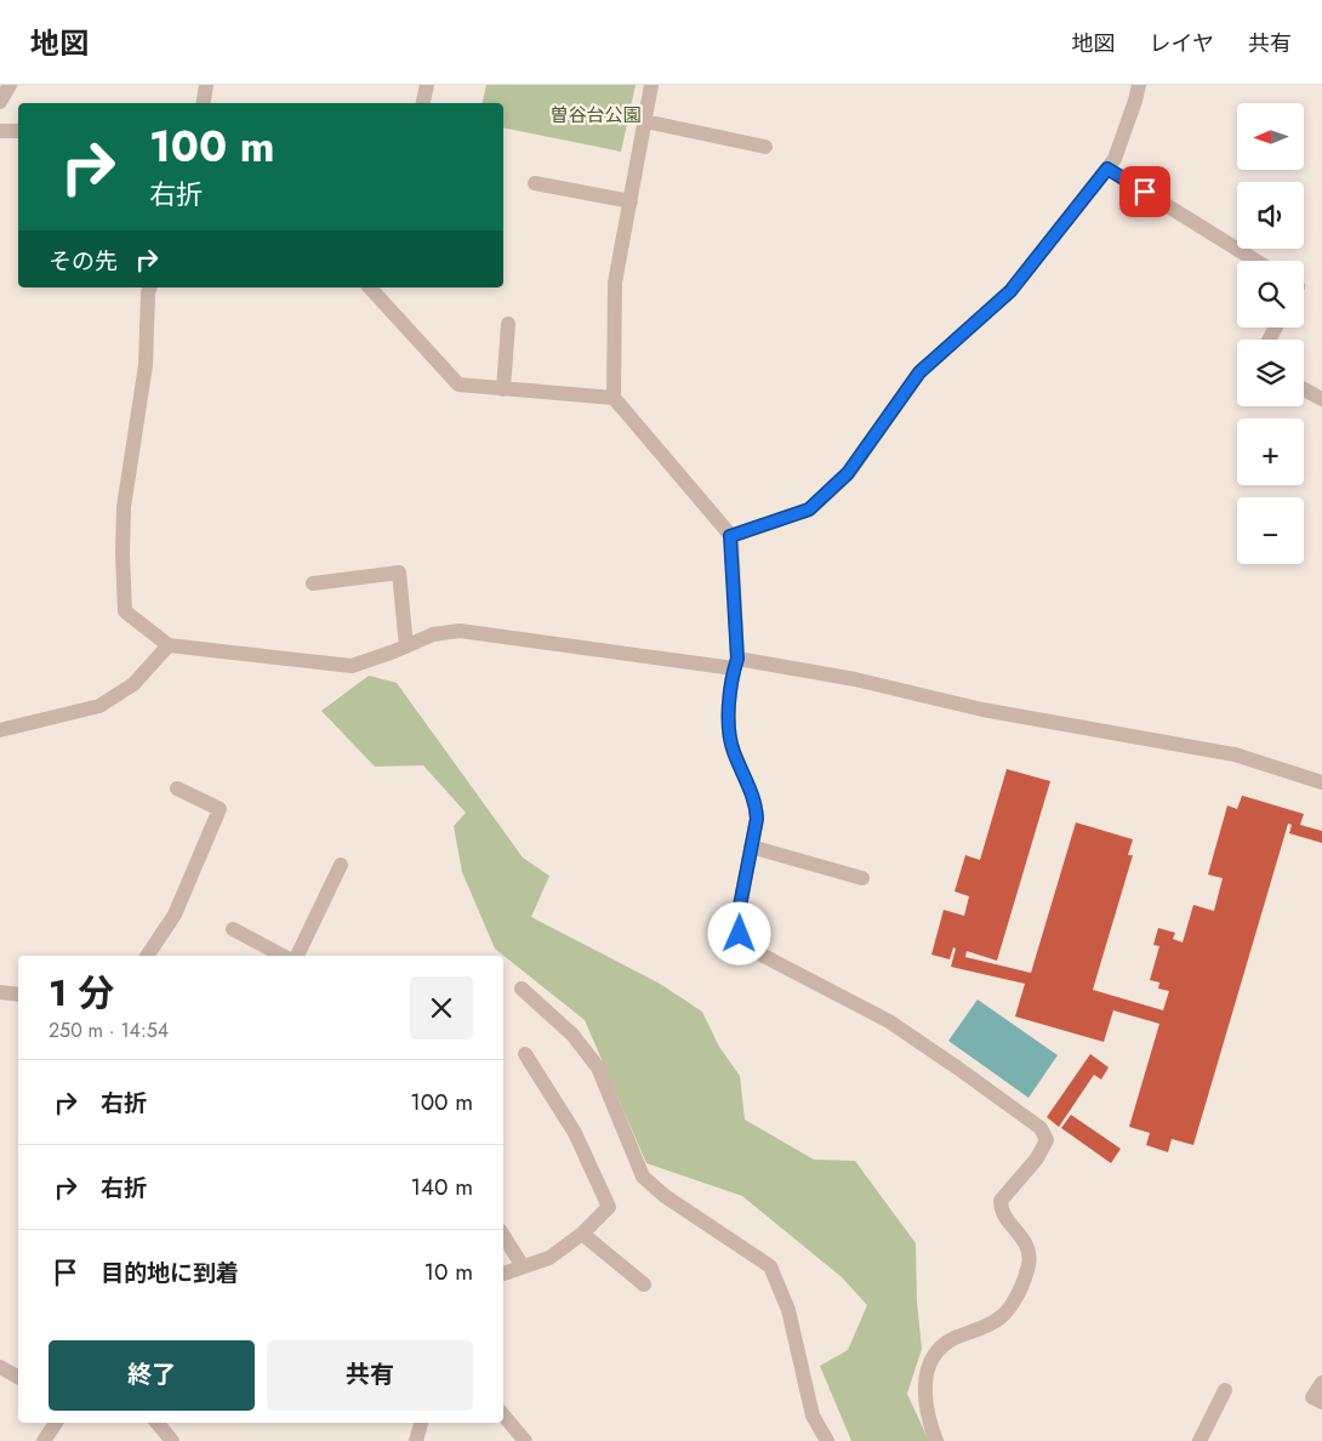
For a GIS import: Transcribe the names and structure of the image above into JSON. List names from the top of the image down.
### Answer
{
  "parks": ["曽谷台公園"],
  "north": "left",
  "page": {
    "header": "地図",
    "nav": ["地図", "レイヤ", "共有"],
    "map_buttons": ["+", "−"],
    "turn": ["100 m", "右折"],
    "then": "その先",
    "heading": ["1 分", "250 m · 14:54"],
    "list": [
      {
        "name": "右折",
        "value": "100 m"
      },
      {
        "name": "右折",
        "value": "140 m"
      },
      {
        "name": "目的地に到着",
        "value": "10 m"
      }
    ],
    "buttons": ["終了", "共有"]
  }
}
